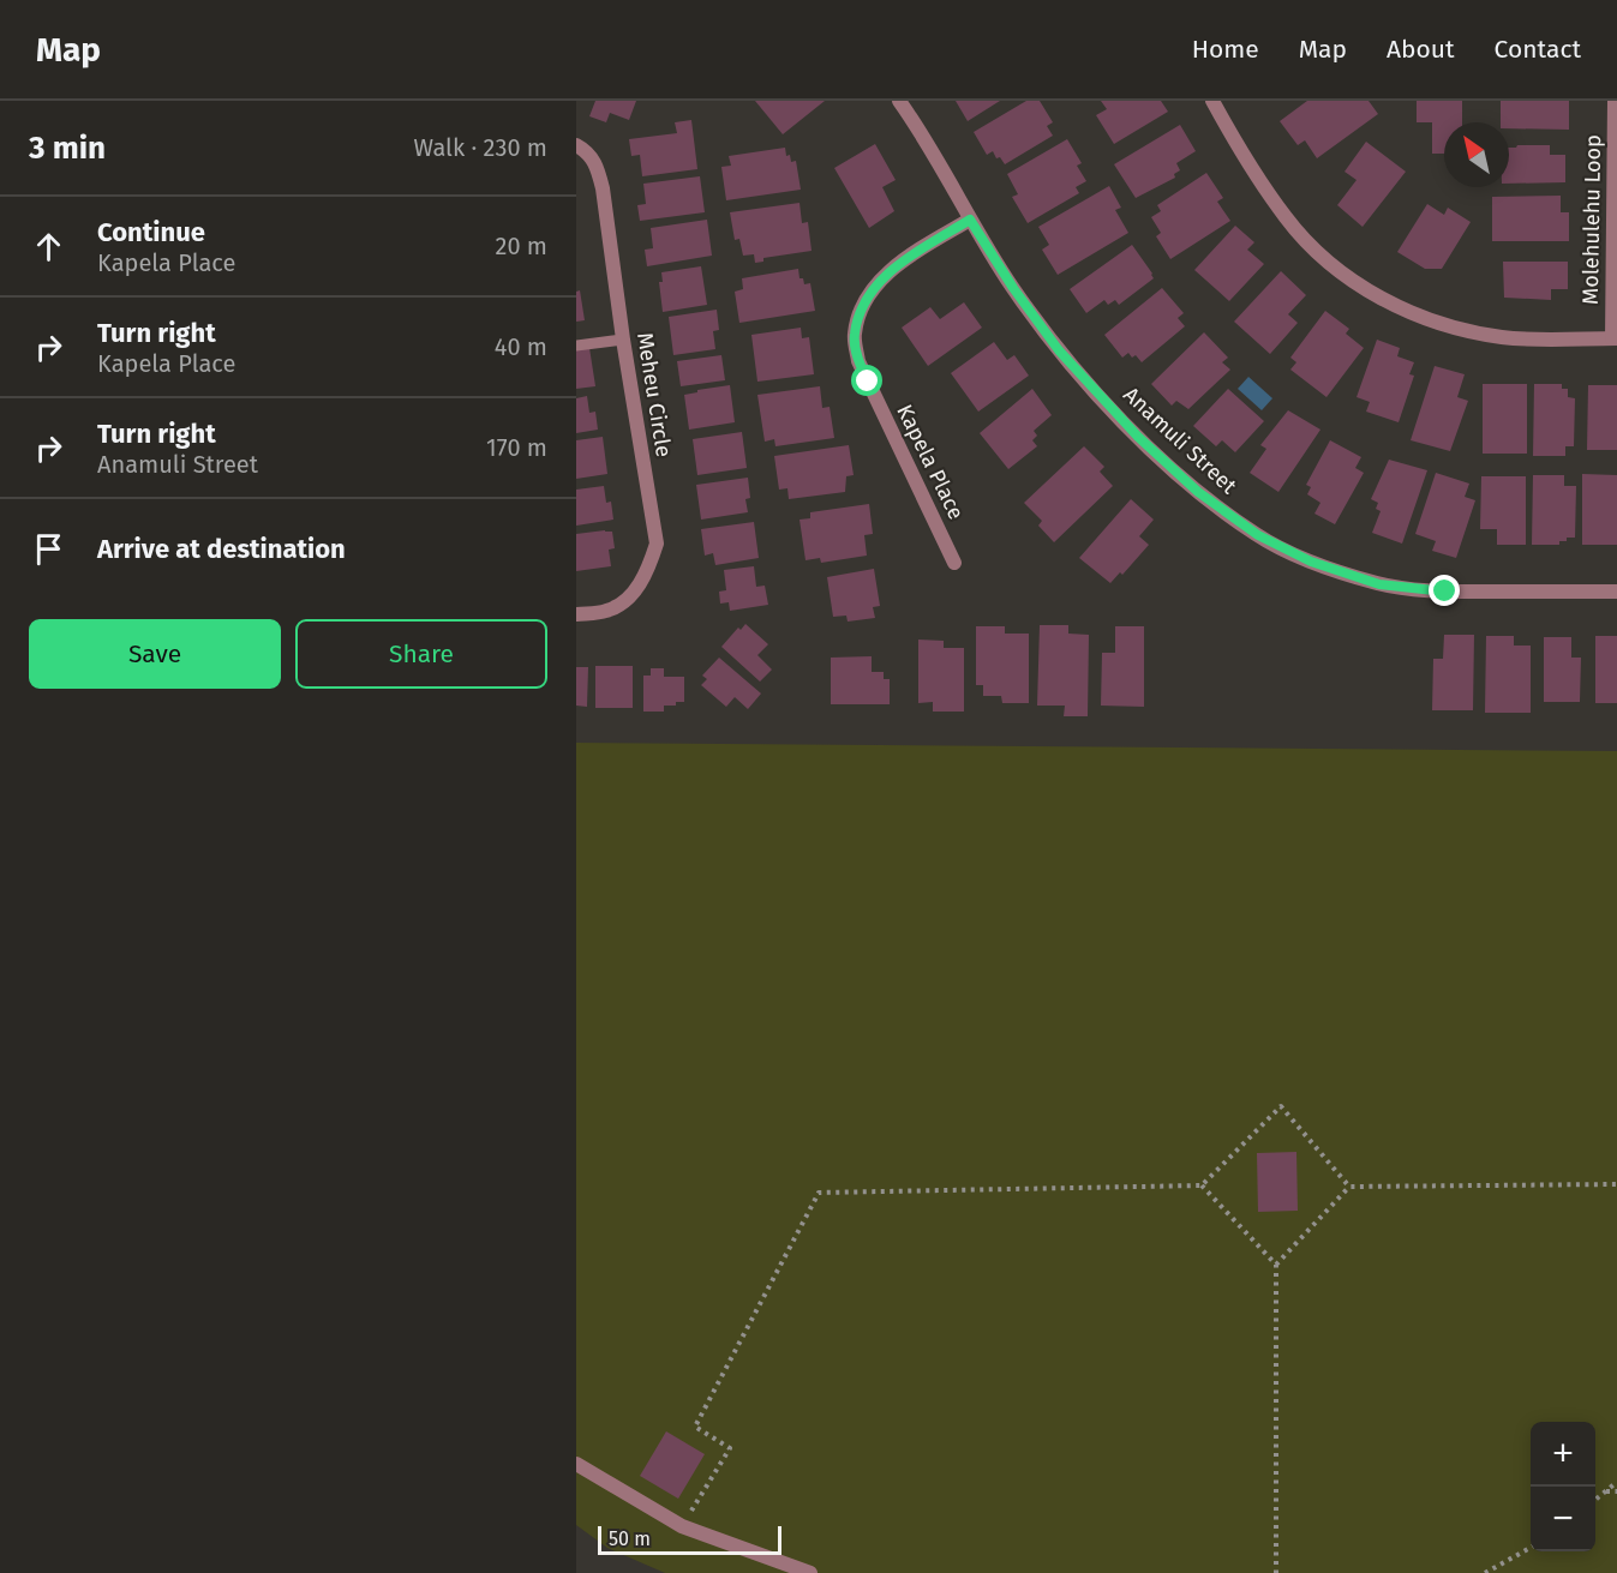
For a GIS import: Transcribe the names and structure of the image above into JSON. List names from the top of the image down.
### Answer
{
  "streets": {
    "street": [
      "Molehulehu Loop",
      "Meheu Circle",
      "Anamuli Street",
      "Kapela Place"
    ]
  },
  "crossings": [
    ["Anamuli Street", "Kapela Place"]
  ],
  "scale_bar": "50 m",
  "north": "top left",
  "page": {
    "header": "Map",
    "nav": [
      "Home",
      "Map",
      "About",
      "Contact"
    ],
    "heading": ["3 min", "Walk · 230 m"],
    "list": [
      ["Continue", "Kapela Place", "20 m"],
      ["Turn right", "Kapela Place", "40 m"],
      ["Turn right", "Anamuli Street", "170 m"],
      "Arrive at destination"
    ],
    "buttons": ["Save", "Share"],
    "map_buttons": ["+", "−"],
    "scale": "50 m"
  }
}
